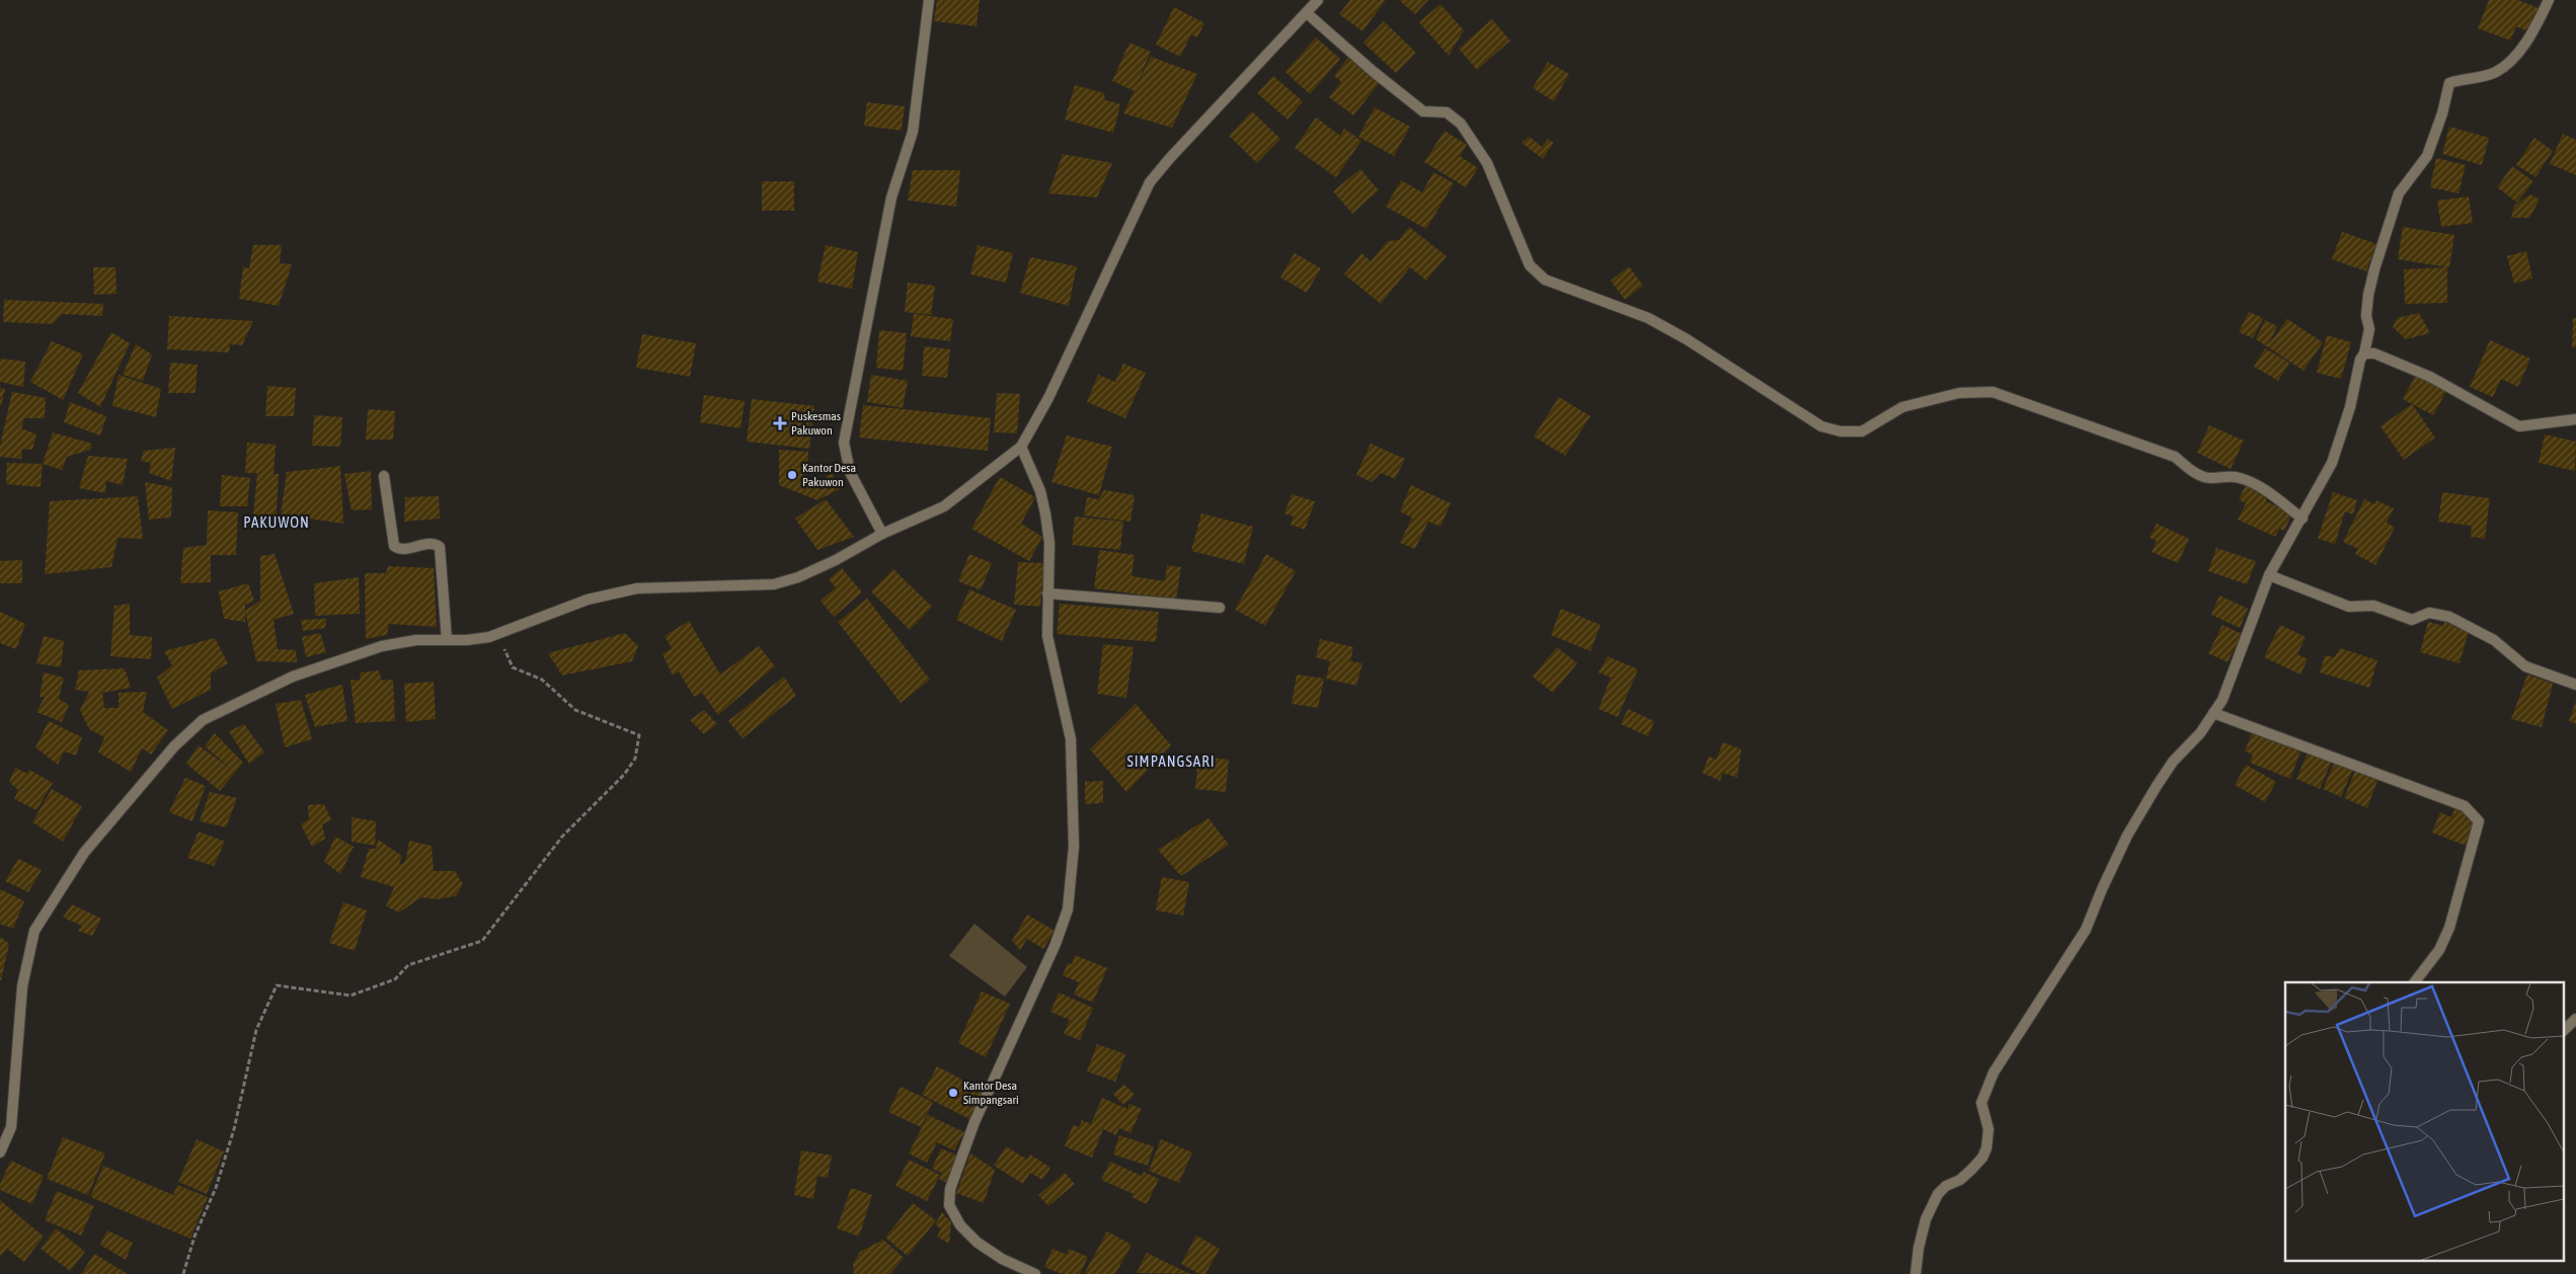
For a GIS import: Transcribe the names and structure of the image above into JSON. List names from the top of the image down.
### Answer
{
  "districts": ["PAKUWON", "SIMPANGSARI"],
  "places": {
    "health": ["Puskesmas Pakuwon"],
    "other": ["Kantor Desa Pakuwon", "Kantor Desa Simpangsari"]
  }
}
